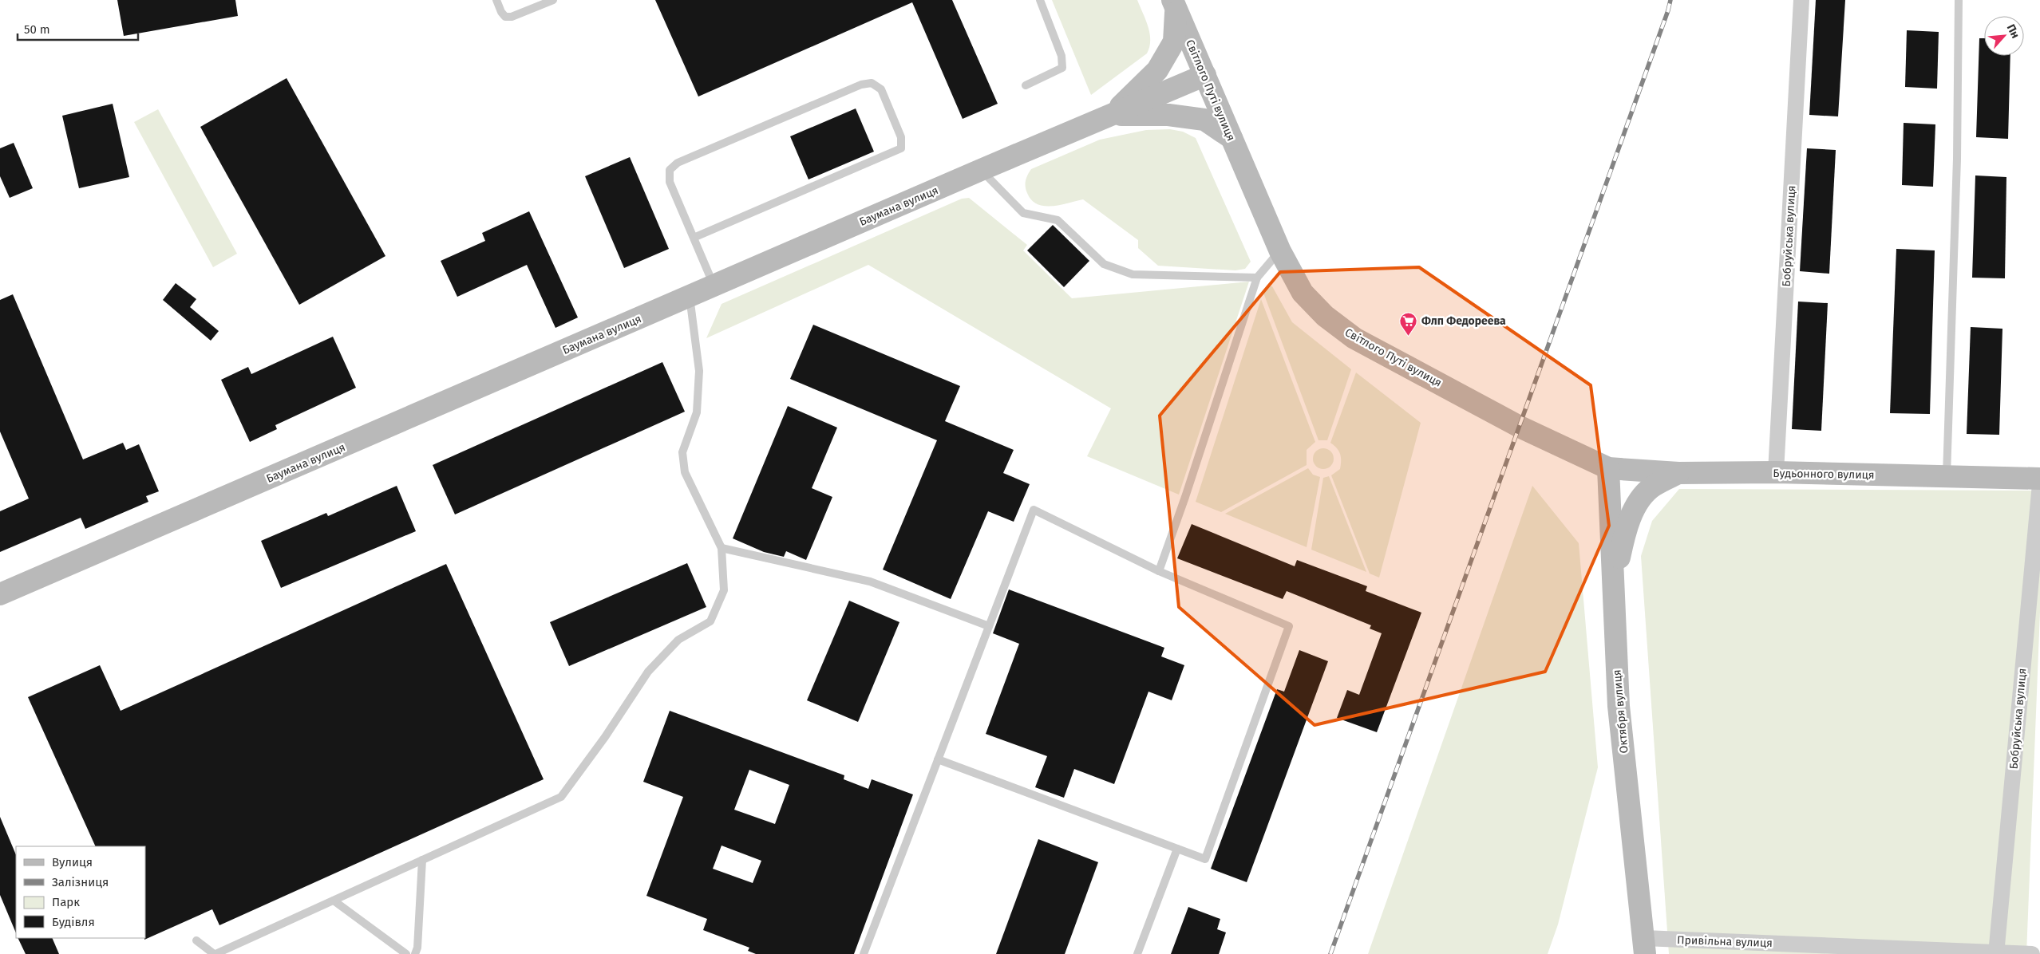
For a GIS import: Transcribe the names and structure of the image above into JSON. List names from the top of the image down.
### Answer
{
  "streets": {
    "main road": [
      "Світлого Путі вулиця",
      "Баумана вулиця",
      "Будьонного вулиця",
      "Октября вулиця"
    ],
    "street": ["Бобруйська вулиця", "Привільна вулиця"]
  },
  "crossings": [
    ["Світлого Путі вулиця", "Баумана вулиця"],
    ["Світлого Путі вулиця", "Будьонного вулиця"],
    ["Світлого Путі вулиця", "Октября вулиця"],
    ["Бобруйська вулиця", "Будьонного вулиця"],
    ["Бобруйська вулиця", "Привільна вулиця"],
    ["Будьонного вулиця", "Октября вулиця"],
    ["Октября вулиця", "Привільна вулиця"]
  ],
  "places": {
    "supermarket": ["Флп Федореева"]
  },
  "legend": [
    "Вулиця",
    "Залізниця",
    "Парк",
    "Будівля"
  ],
  "scale_bar": "50 m",
  "north": "top right"
}
